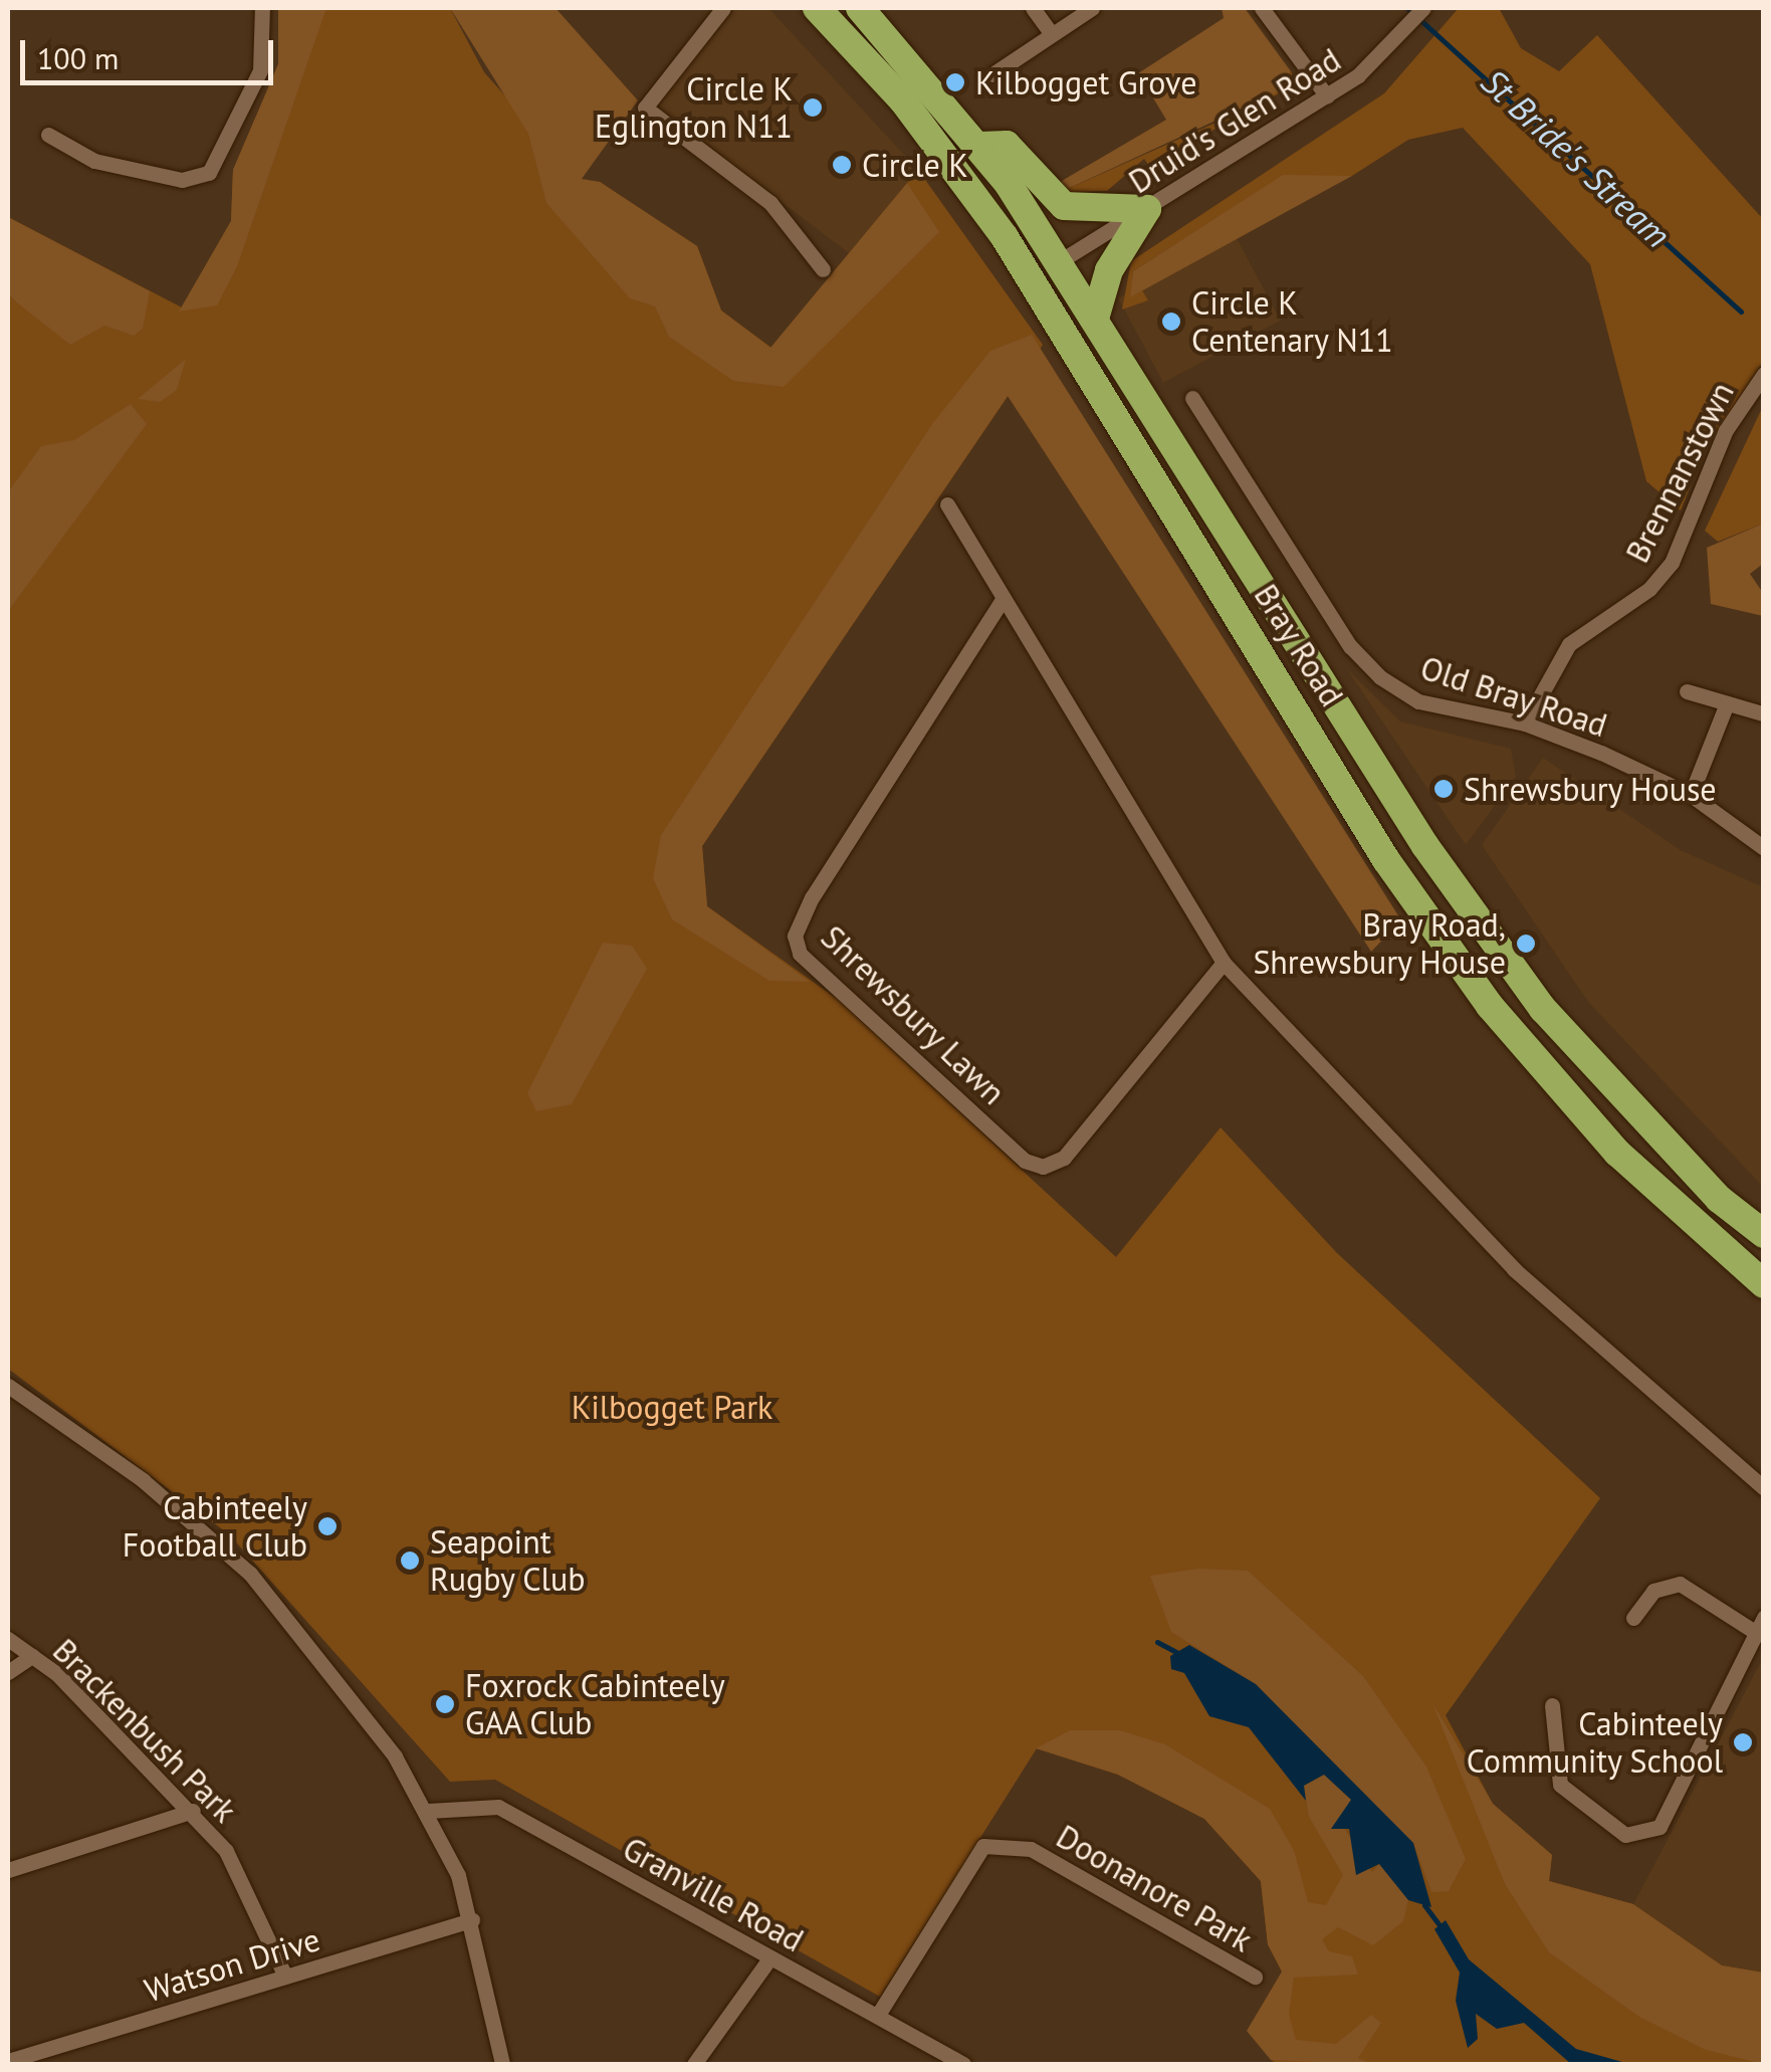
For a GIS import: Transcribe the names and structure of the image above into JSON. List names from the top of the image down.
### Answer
{
  "streets": {
    "highway": ["Bray Road"],
    "street": [
      "Druid's Glen Road",
      "Brennanstown",
      "Old Bray Road",
      "Shrewsbury Lawn",
      "Brackenbush Park",
      "Doonanore Park",
      "Granville Road",
      "Watson Drive"
    ]
  },
  "crossings": [
    ["Druid's Glen Road", "Bray Road"],
    ["Brennanstown", "Old Bray Road"],
    ["Brackenbush Park", "Watson Drive"],
    ["Doonanore Park", "Granville Road"]
  ],
  "water": ["St Bride's Stream"],
  "parks": ["Kilbogget Park"],
  "places": [
    "Kilbogget Grove",
    "Circle K Eglington N11",
    "Circle K",
    "Circle K Centenary N11",
    "Shrewsbury House",
    "Bray Road, Shrewsbury House",
    "Cabinteely Football Club",
    "Seapoint Rugby Club",
    "Foxrock Cabinteely GAA Club",
    "Cabinteely Community School"
  ],
  "scale_bar": "100 m"
}
